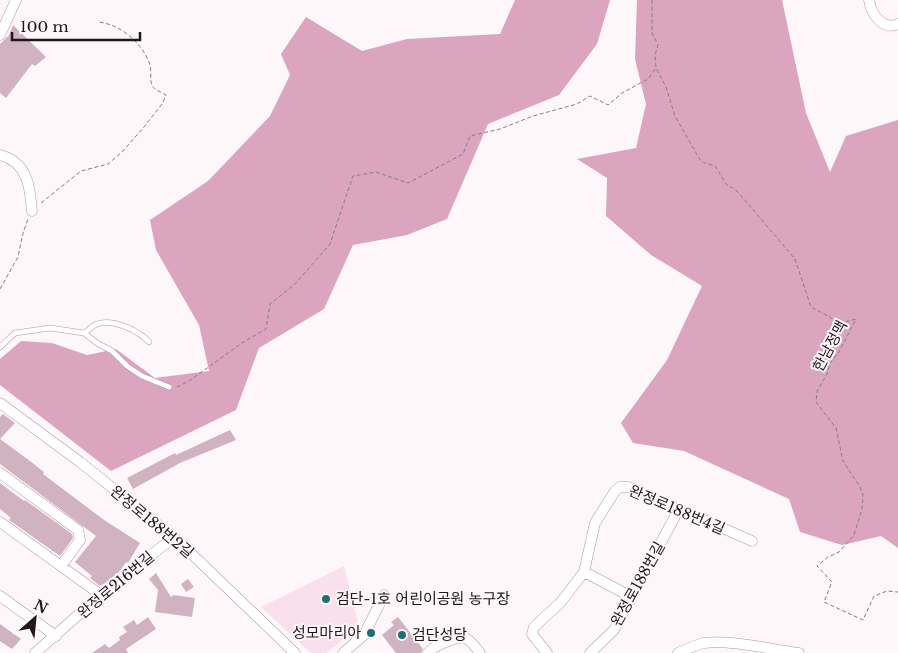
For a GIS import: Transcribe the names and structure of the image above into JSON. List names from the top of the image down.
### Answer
{
  "streets": {
    "street": [
      "완정로188번4길",
      "완정로188번2길",
      "완정로188번길",
      "완정로216번길"
    ],
    "path": ["한남정맥"]
  },
  "crossings": [
    ["완정로188번4길", "완정로188번길"],
    ["완정로188번2길", "완정로216번길"]
  ],
  "places": ["검단-1호 어린이공원 농구장", "성모마리아", "검단성당"],
  "scale_bar": "100 m",
  "north": "top right"
}
